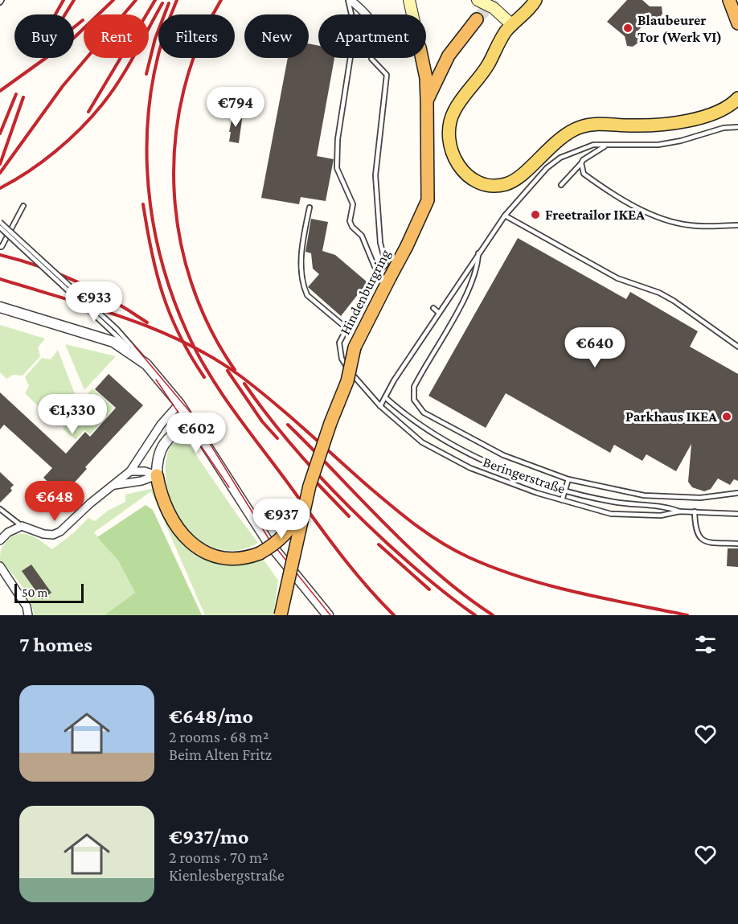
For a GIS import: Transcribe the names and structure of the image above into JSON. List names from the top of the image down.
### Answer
{
  "streets": {
    "highway": ["Hindenburgring"],
    "lane": ["Beringerstraße"]
  },
  "places": ["Blaubeurer Tor (Werk VI)", "Freetrailor IKEA", "Parkhaus IKEA"],
  "scale_bar": "50 m",
  "page": {
    "chip": [
      "Buy",
      "Rent",
      "Filters",
      "New",
      "Apartment"
    ],
    "price": [
      "€794",
      "€933",
      "€640",
      "€1,330",
      "€602",
      "€648",
      "€937"
    ],
    "scale": "50 m",
    "heading": "7 homes",
    "list": [
      {
        "name": "€648/mo",
        "note": "2 rooms · 68 m² · Beim Alten Fritz"
      },
      {
        "name": "€937/mo",
        "note": "2 rooms · 70 m² · Kienlesbergstraße"
      }
    ]
  }
}
